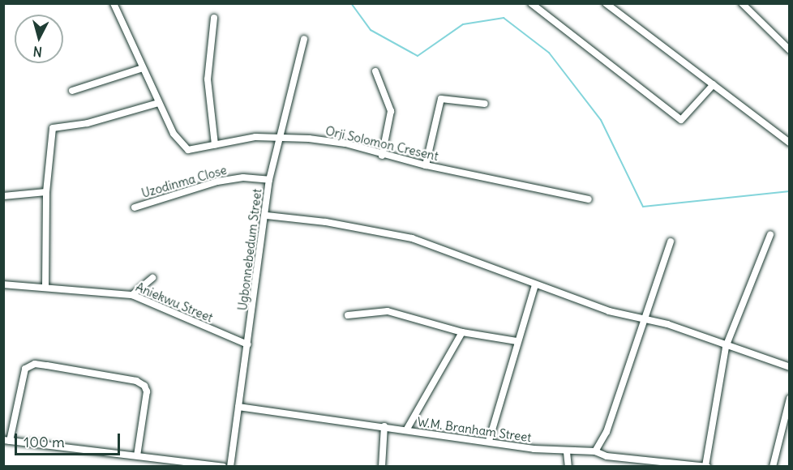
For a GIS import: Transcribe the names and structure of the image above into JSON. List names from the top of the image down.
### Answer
{
  "streets": {
    "street": [
      "Orji Solomon Cresent",
      "Uzodinma Close",
      "Ugbonnebedum Street",
      "Aniekwu Street",
      "W.M. Branham Street"
    ]
  },
  "crossings": [
    ["Orji Solomon Cresent", "Ugbonnebedum Street"],
    ["Uzodinma Close", "Ugbonnebedum Street"],
    ["Ugbonnebedum Street", "Aniekwu Street"],
    ["Ugbonnebedum Street", "W.M. Branham Street"]
  ],
  "scale_bar": "100 m",
  "north": "bottom"
}
